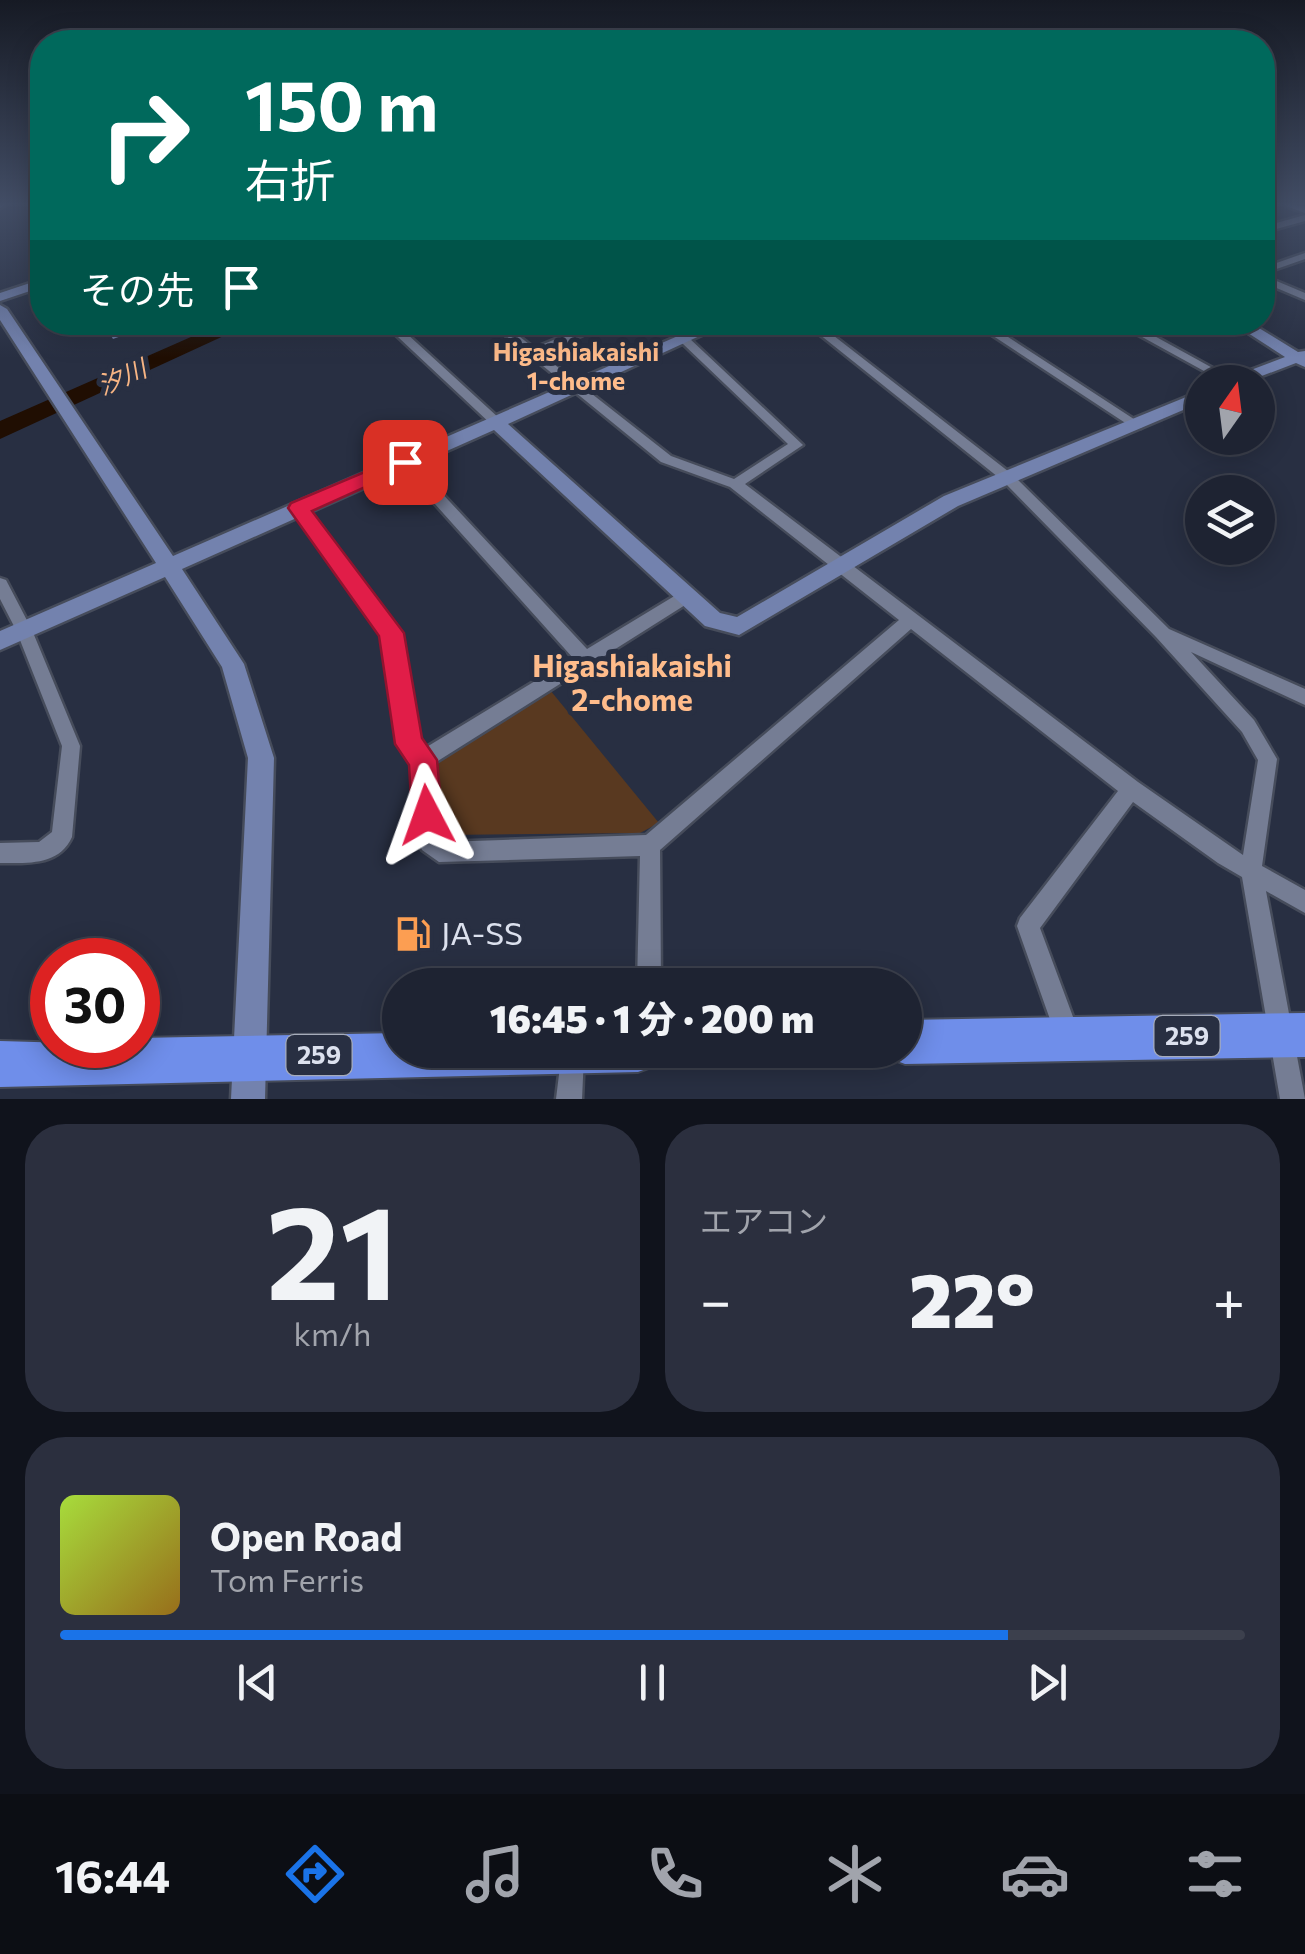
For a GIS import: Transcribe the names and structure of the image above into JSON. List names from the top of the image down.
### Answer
{
  "streets": {
    "highway": ["259"]
  },
  "districts": ["Higashiakaishi 1-chome", "Higashiakaishi 2-chome"],
  "water": ["汐川"],
  "places": {
    "fuel station": ["JA-SS"]
  },
  "north": "top",
  "page": {
    "turn": ["150 m", "右折"],
    "then": "その先",
    "limit": "30",
    "trip": "16:45 · 1 分 · 200 m",
    "tile": [
      ["21", "km/h"],
      "エアコン"
    ],
    "heat": ["−", "22°", "+"],
    "song": ["Open Road", "Tom Ferris"],
    "tabs": "16:44"
  }
}
